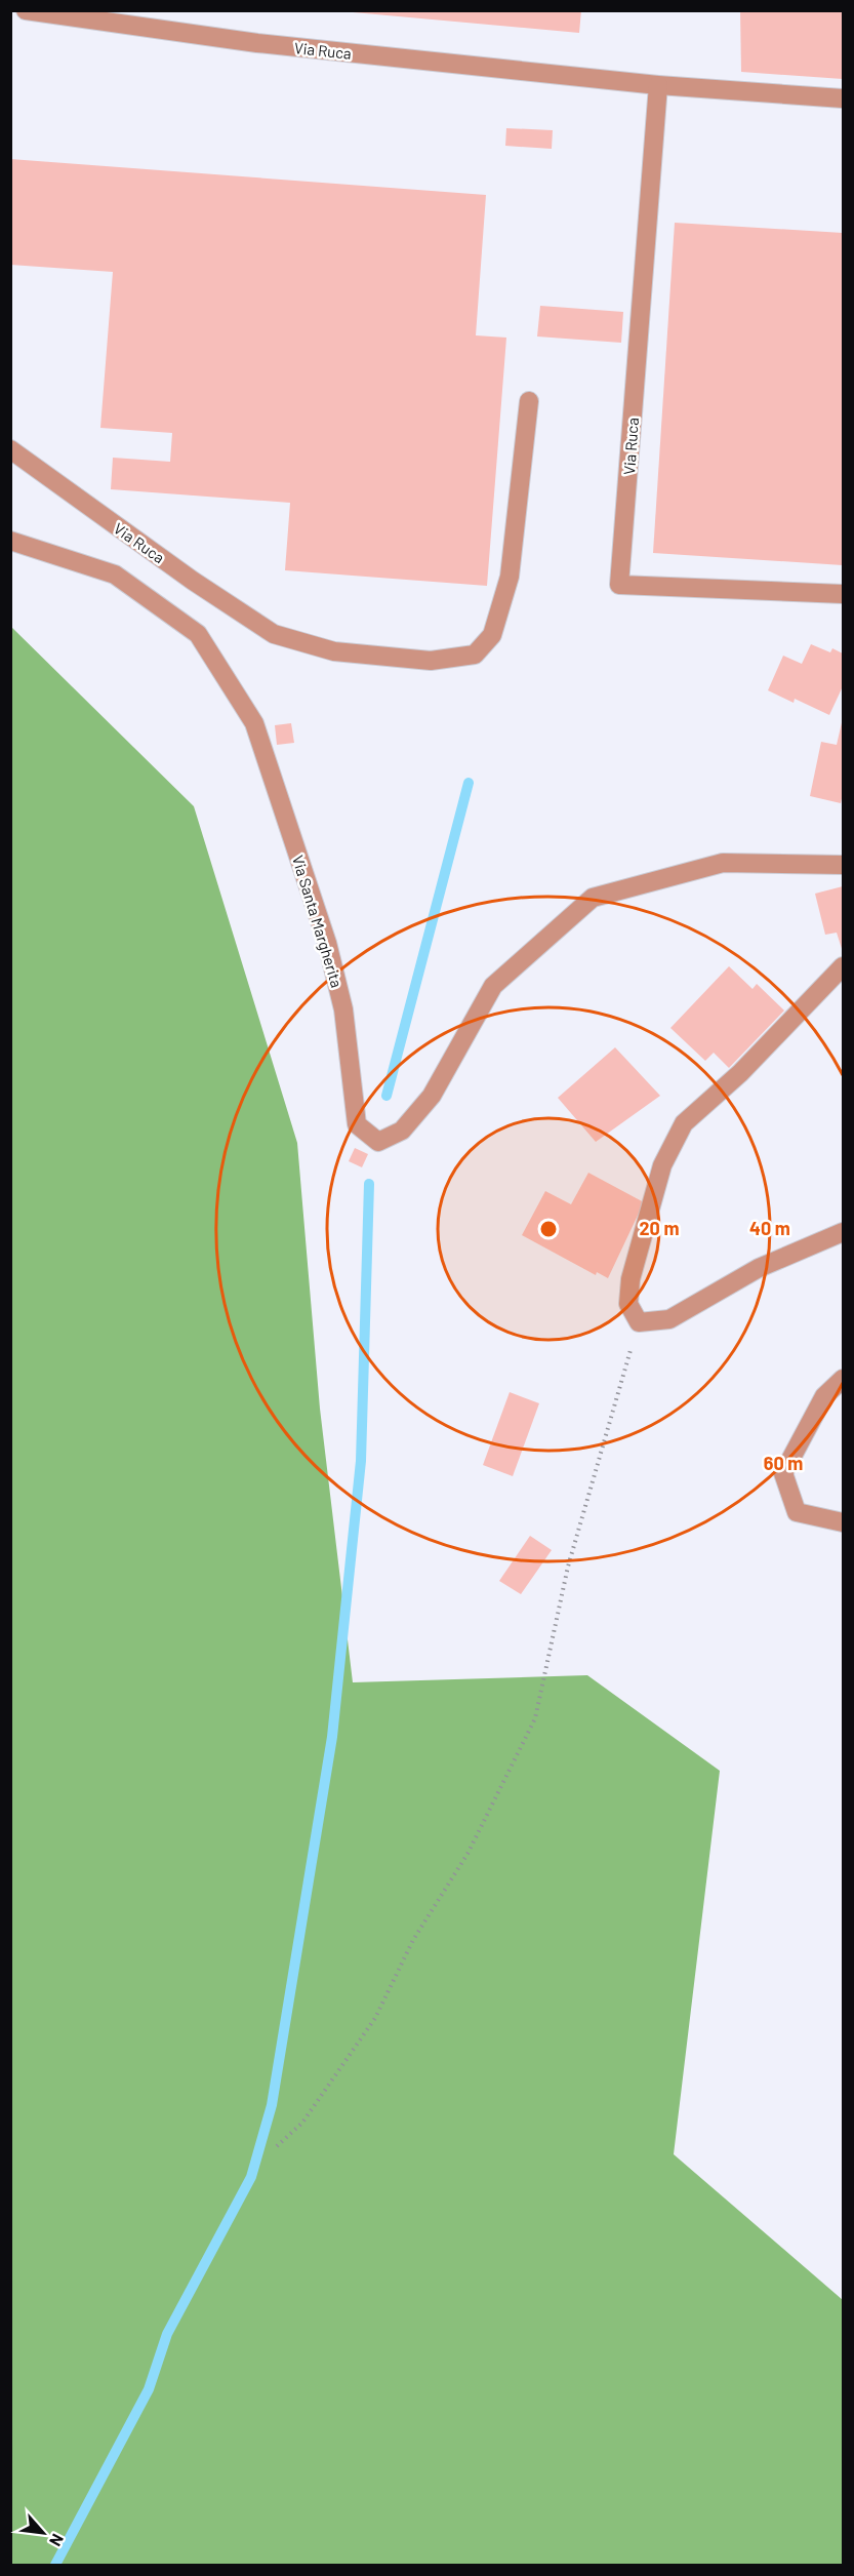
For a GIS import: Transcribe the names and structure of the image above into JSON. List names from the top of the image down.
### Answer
{
  "streets": {
    "street": ["Via Ruca", "Via Santa Margherita"]
  },
  "north": "bottom right",
  "rings": ["20 m", "40 m", "60 m"]
}
